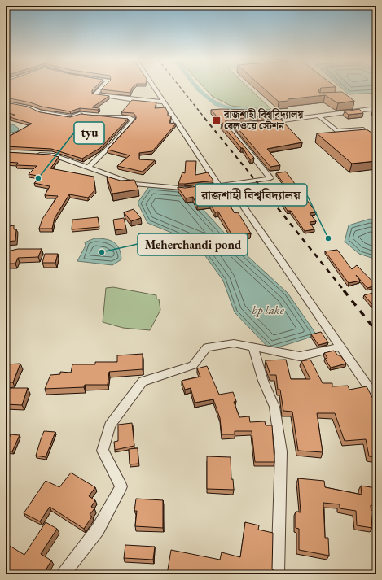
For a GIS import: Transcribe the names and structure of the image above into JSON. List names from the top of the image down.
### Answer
{
  "water": ["bp lake"],
  "places": {
    "transit": ["রাজশাহী বিশ্ববিদ্যালয় রেলওয়ে স্টেশন"],
    "other": ["tyu", "রাজশাহী বিশ্ববিদ্যালয়", "Meherchandi pond"]
  }
}
